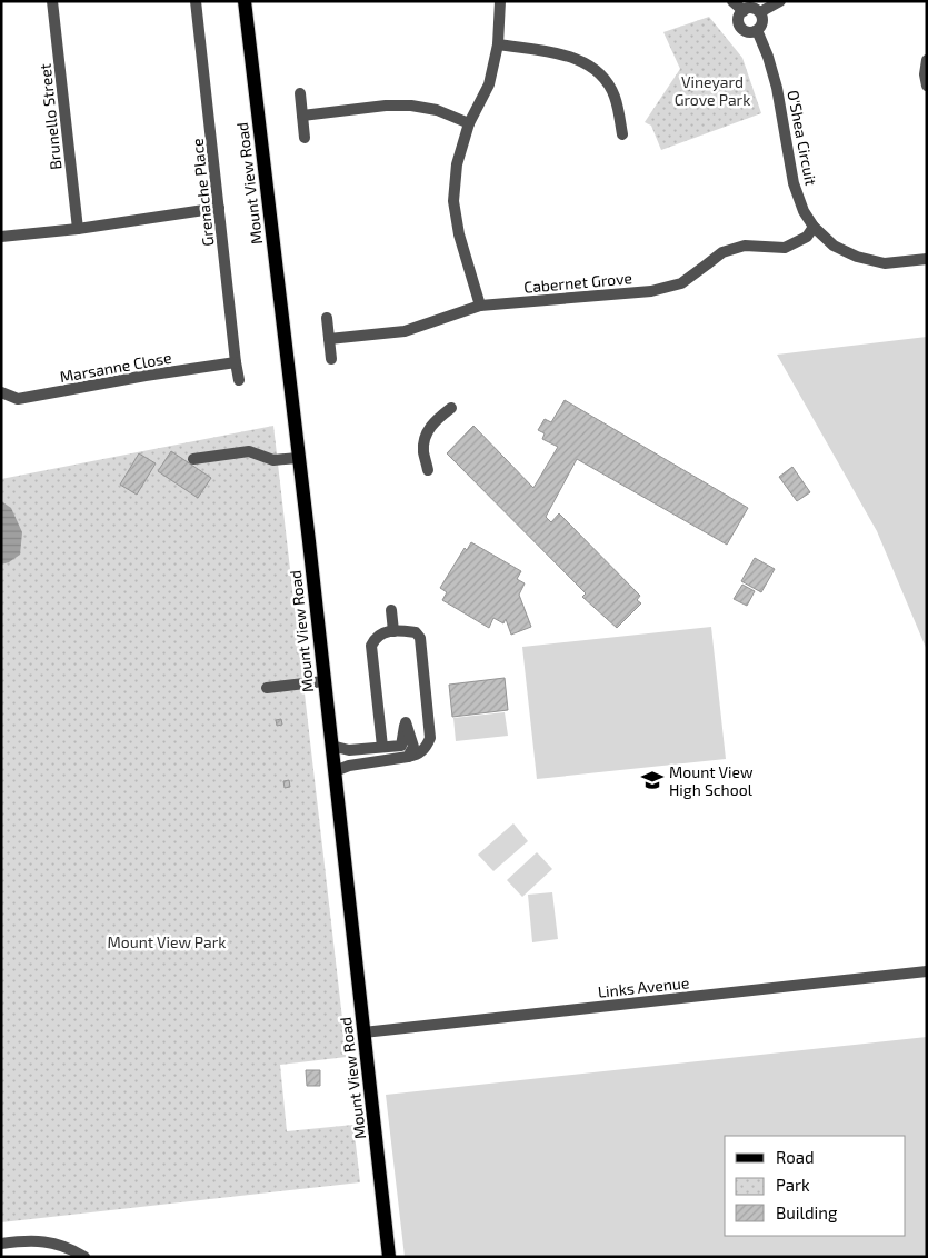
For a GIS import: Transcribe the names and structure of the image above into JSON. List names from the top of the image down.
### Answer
{
  "streets": {
    "main road": ["Mount View Road"],
    "street": [
      "Brunello Street",
      "O'Shea Circuit",
      "Grenache Place",
      "Cabernet Grove",
      "Marsanne Close",
      "Links Avenue"
    ]
  },
  "crossings": [
    ["O'Shea Circuit", "Cabernet Grove"],
    ["Mount View Road", "Links Avenue"],
    ["Grenache Place", "Marsanne Close"]
  ],
  "parks": ["Vineyard Grove Park", "Mount View Park"],
  "places": {
    "school or university": ["Mount View High School"]
  },
  "legend": ["Road", "Park", "Building"]
}
